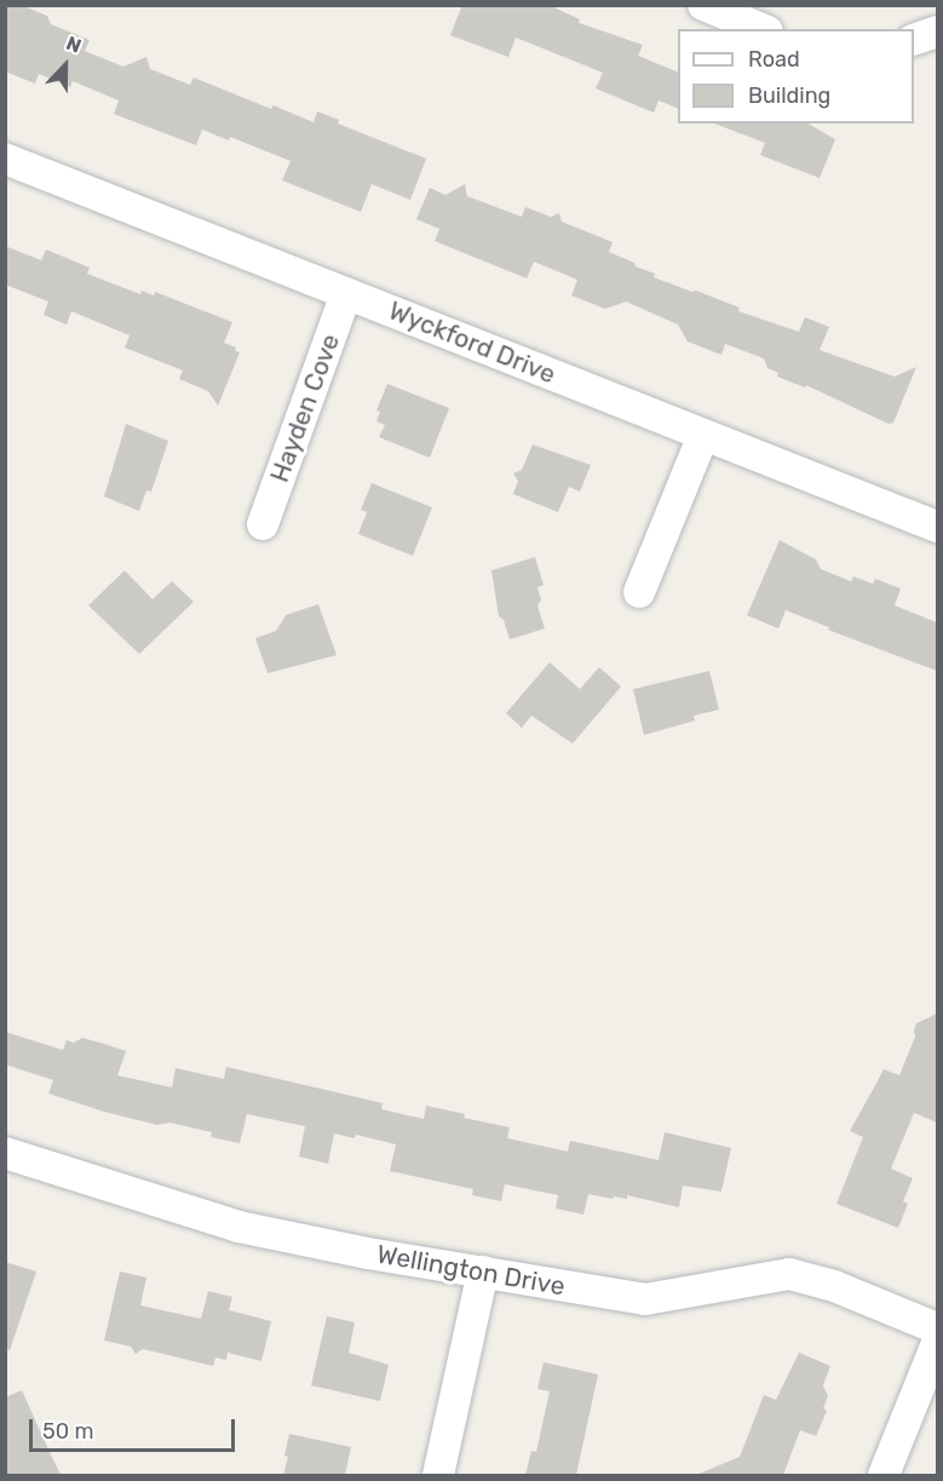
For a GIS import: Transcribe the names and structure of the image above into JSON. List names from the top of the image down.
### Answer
{
  "streets": {
    "street": ["Wyckford Drive", "Hayden Cove", "Wellington Drive"]
  },
  "crossings": [
    ["Wyckford Drive", "Hayden Cove"]
  ],
  "legend": ["Road", "Building"],
  "scale_bar": "50 m",
  "north": "top"
}
